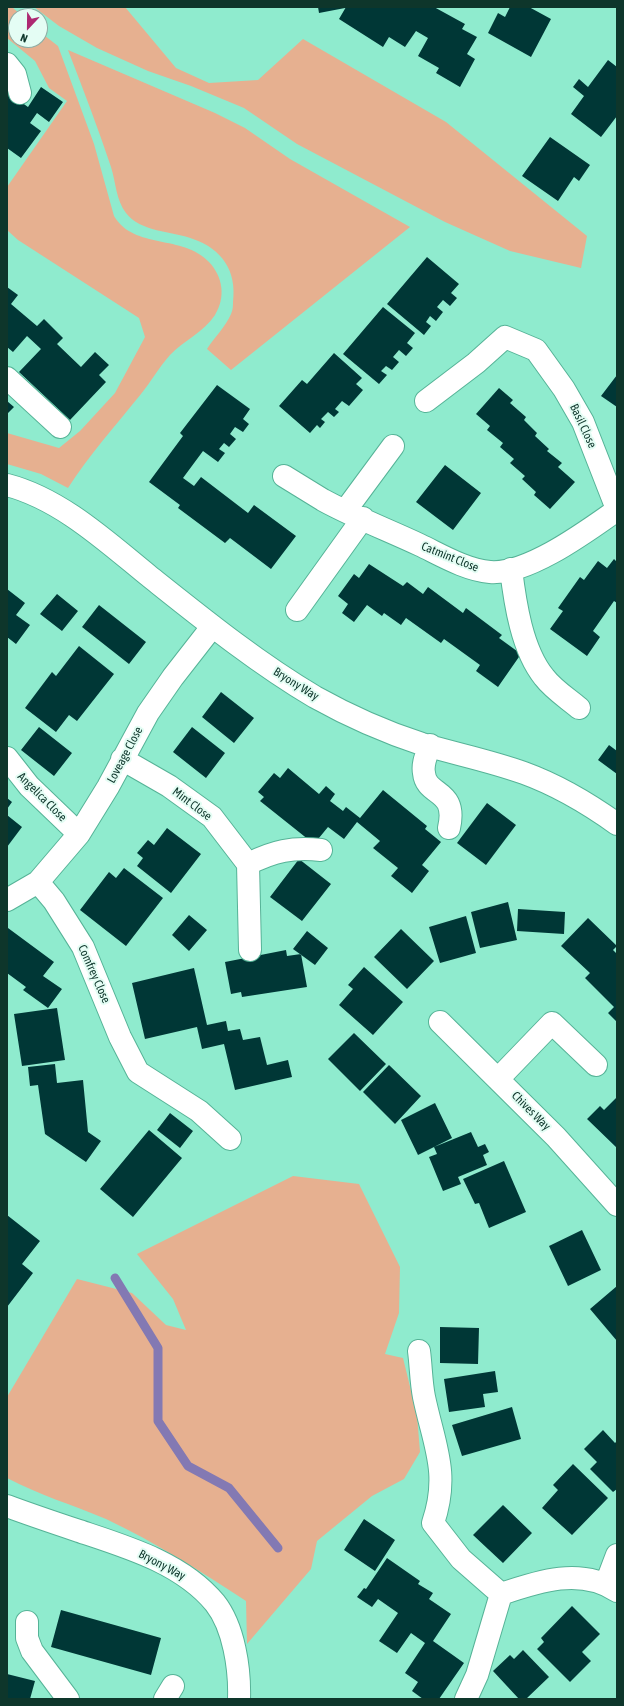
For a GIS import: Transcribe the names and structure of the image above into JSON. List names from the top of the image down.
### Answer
{
  "streets": {
    "street": [
      "Basil Close",
      "Catmint Close",
      "Bryony Way",
      "Loveage Close",
      "Angelica Close",
      "Mint Close",
      "Comfrey Close",
      "Chives Way"
    ]
  },
  "crossings": [
    ["Basil Close", "Catmint Close"],
    ["Bryony Way", "Loveage Close"],
    ["Loveage Close", "Angelica Close"],
    ["Loveage Close", "Mint Close"],
    ["Loveage Close", "Comfrey Close"]
  ],
  "north": "bottom"
}
